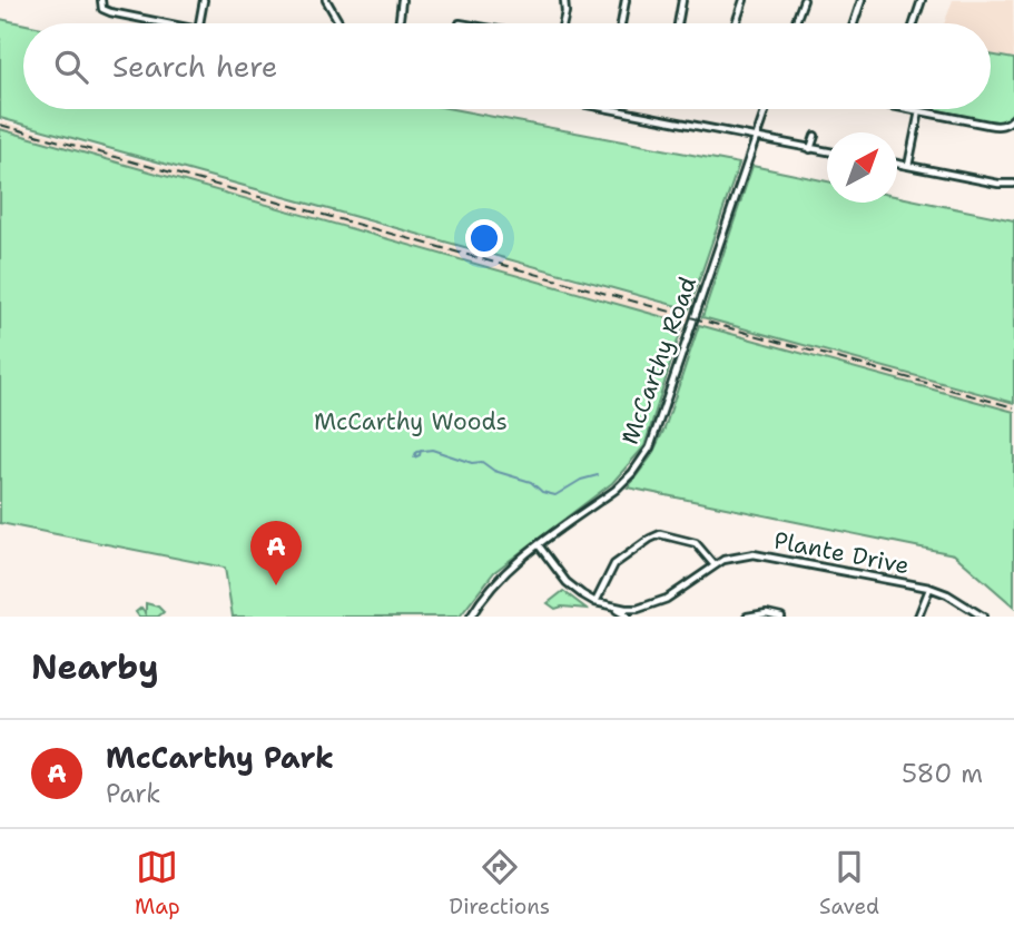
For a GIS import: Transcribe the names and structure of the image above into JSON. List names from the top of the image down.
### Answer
{
  "streets": {
    "street": ["McCarthy Road", "Plante Drive"]
  },
  "crossings": [
    ["McCarthy Road", "Plante Drive"]
  ],
  "parks": ["McCarthy Woods"],
  "north": "top right",
  "page": {
    "search": "Search here",
    "pins": "A",
    "heading": "Nearby",
    "list": [
      {
        "mark": "A",
        "name": "McCarthy Park",
        "note": "Park",
        "value": "580 m"
      }
    ],
    "nav": ["Map", "Directions", "Saved"]
  }
}
